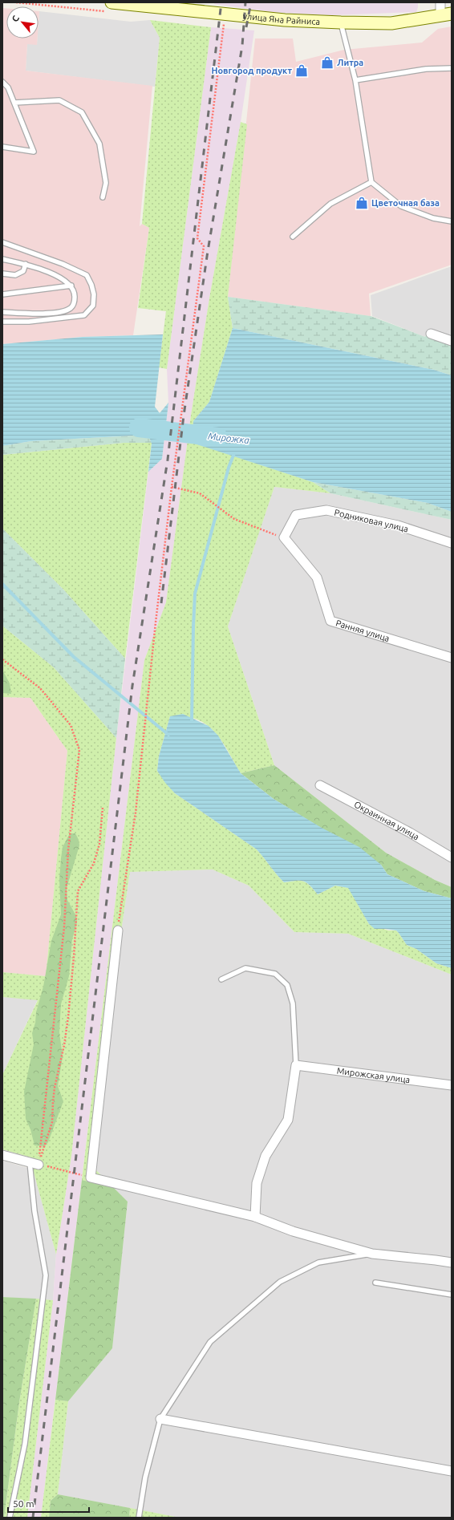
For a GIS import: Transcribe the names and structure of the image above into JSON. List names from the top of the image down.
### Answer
{
  "streets": {
    "street": [
      "улица Яна Райниса",
      "Родниковая улица",
      "Ранняя улица",
      "Окраинная улица",
      "Мирожская улица"
    ]
  },
  "crossings": [
    ["Родниковая улица", "Ранняя улица"]
  ],
  "water": ["Мирожка"],
  "places": {
    "shop": ["Литра", "Новгород продукт", "Цветочная база"]
  },
  "scale_bar": "50 m",
  "north": "top left"
}
